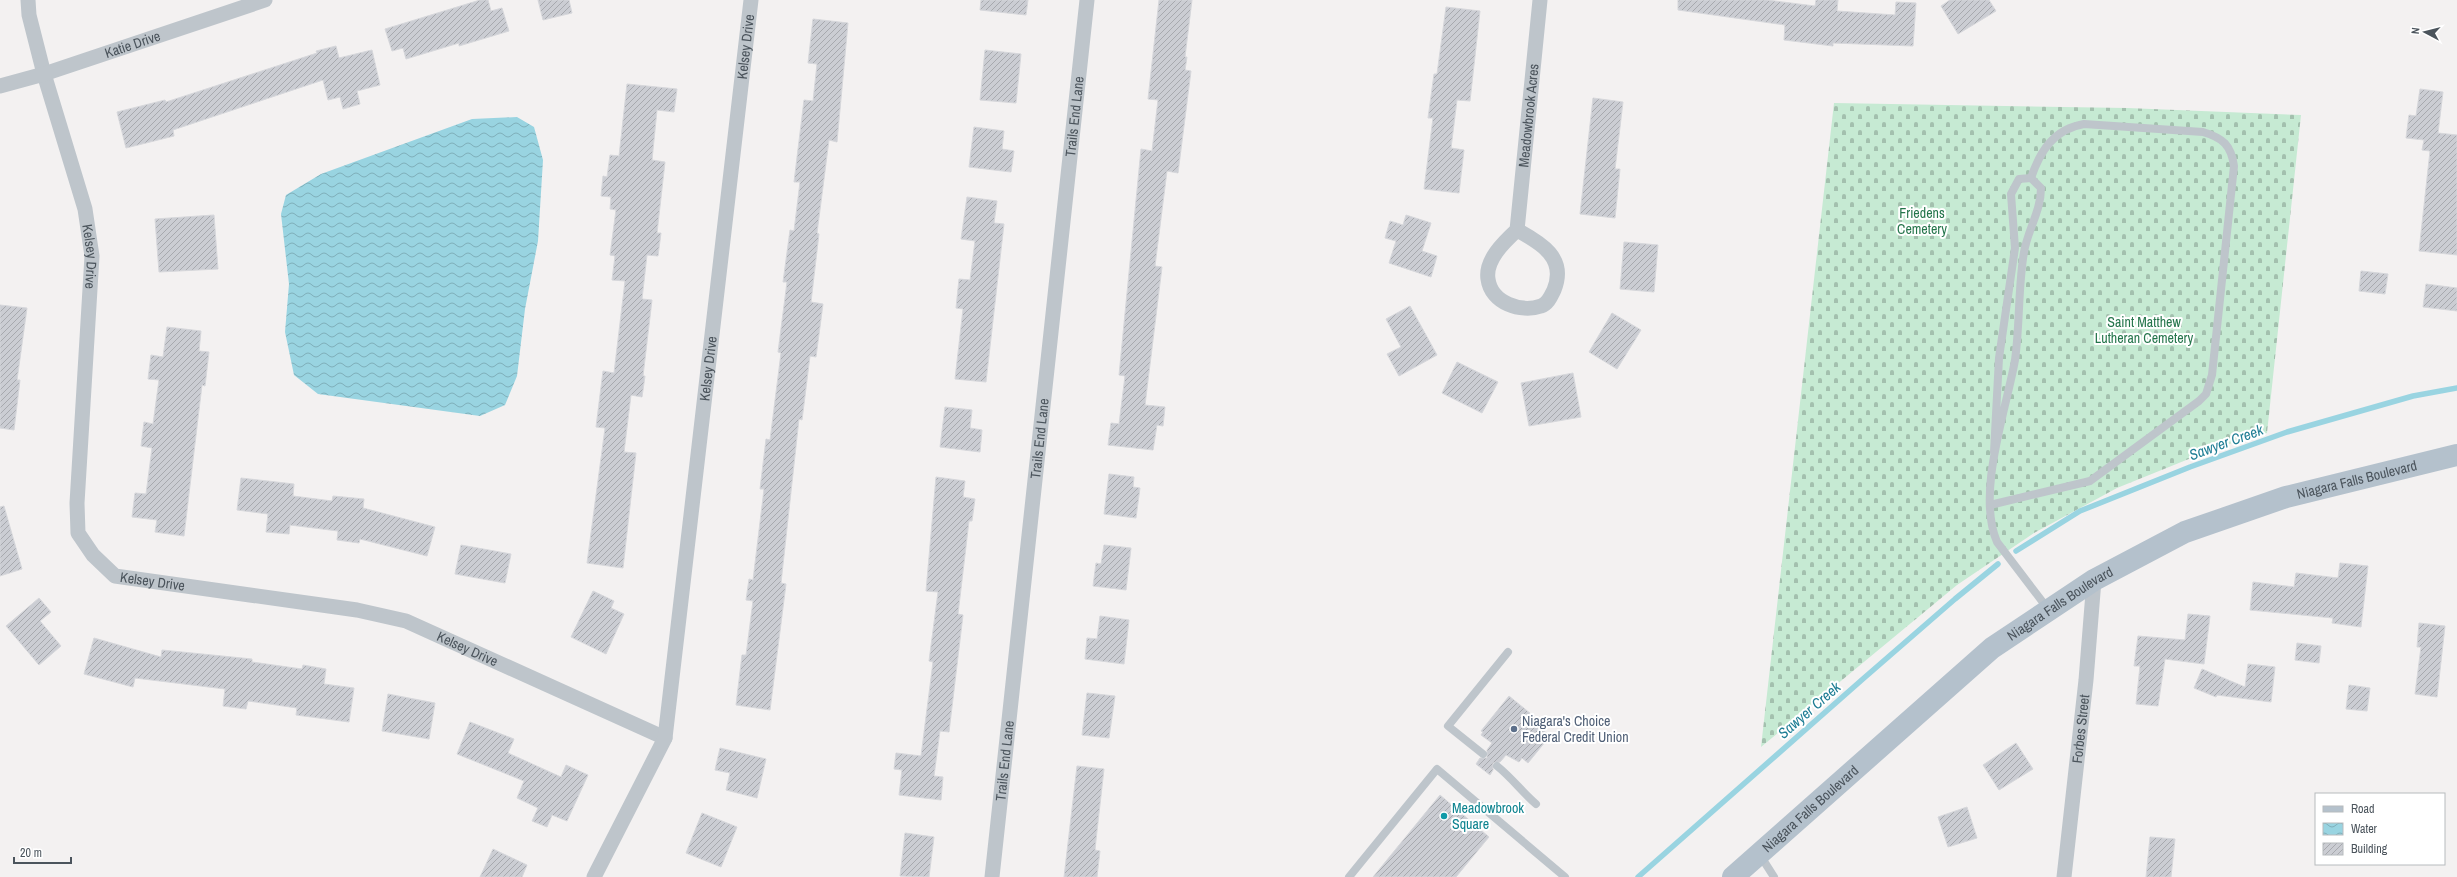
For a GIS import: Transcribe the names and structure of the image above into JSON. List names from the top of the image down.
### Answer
{
  "streets": {
    "main road": ["Niagara Falls Boulevard"],
    "street": [
      "Katie Drive",
      "Kelsey Drive",
      "Meadowbrook Acres",
      "Trails End Lane",
      "Forbes Street"
    ]
  },
  "crossings": [
    ["Katie Drive", "Kelsey Drive"],
    ["Niagara Falls Boulevard", "Forbes Street"]
  ],
  "water": ["Sawyer Creek"],
  "parks": ["Friedens Cemetery", "Saint Matthew Lutheran Cemetery"],
  "places": ["Niagara's Choice Federal Credit Union", "Meadowbrook Square"],
  "legend": ["Road", "Water", "Building"],
  "scale_bar": "20 m",
  "north": "left"
}
